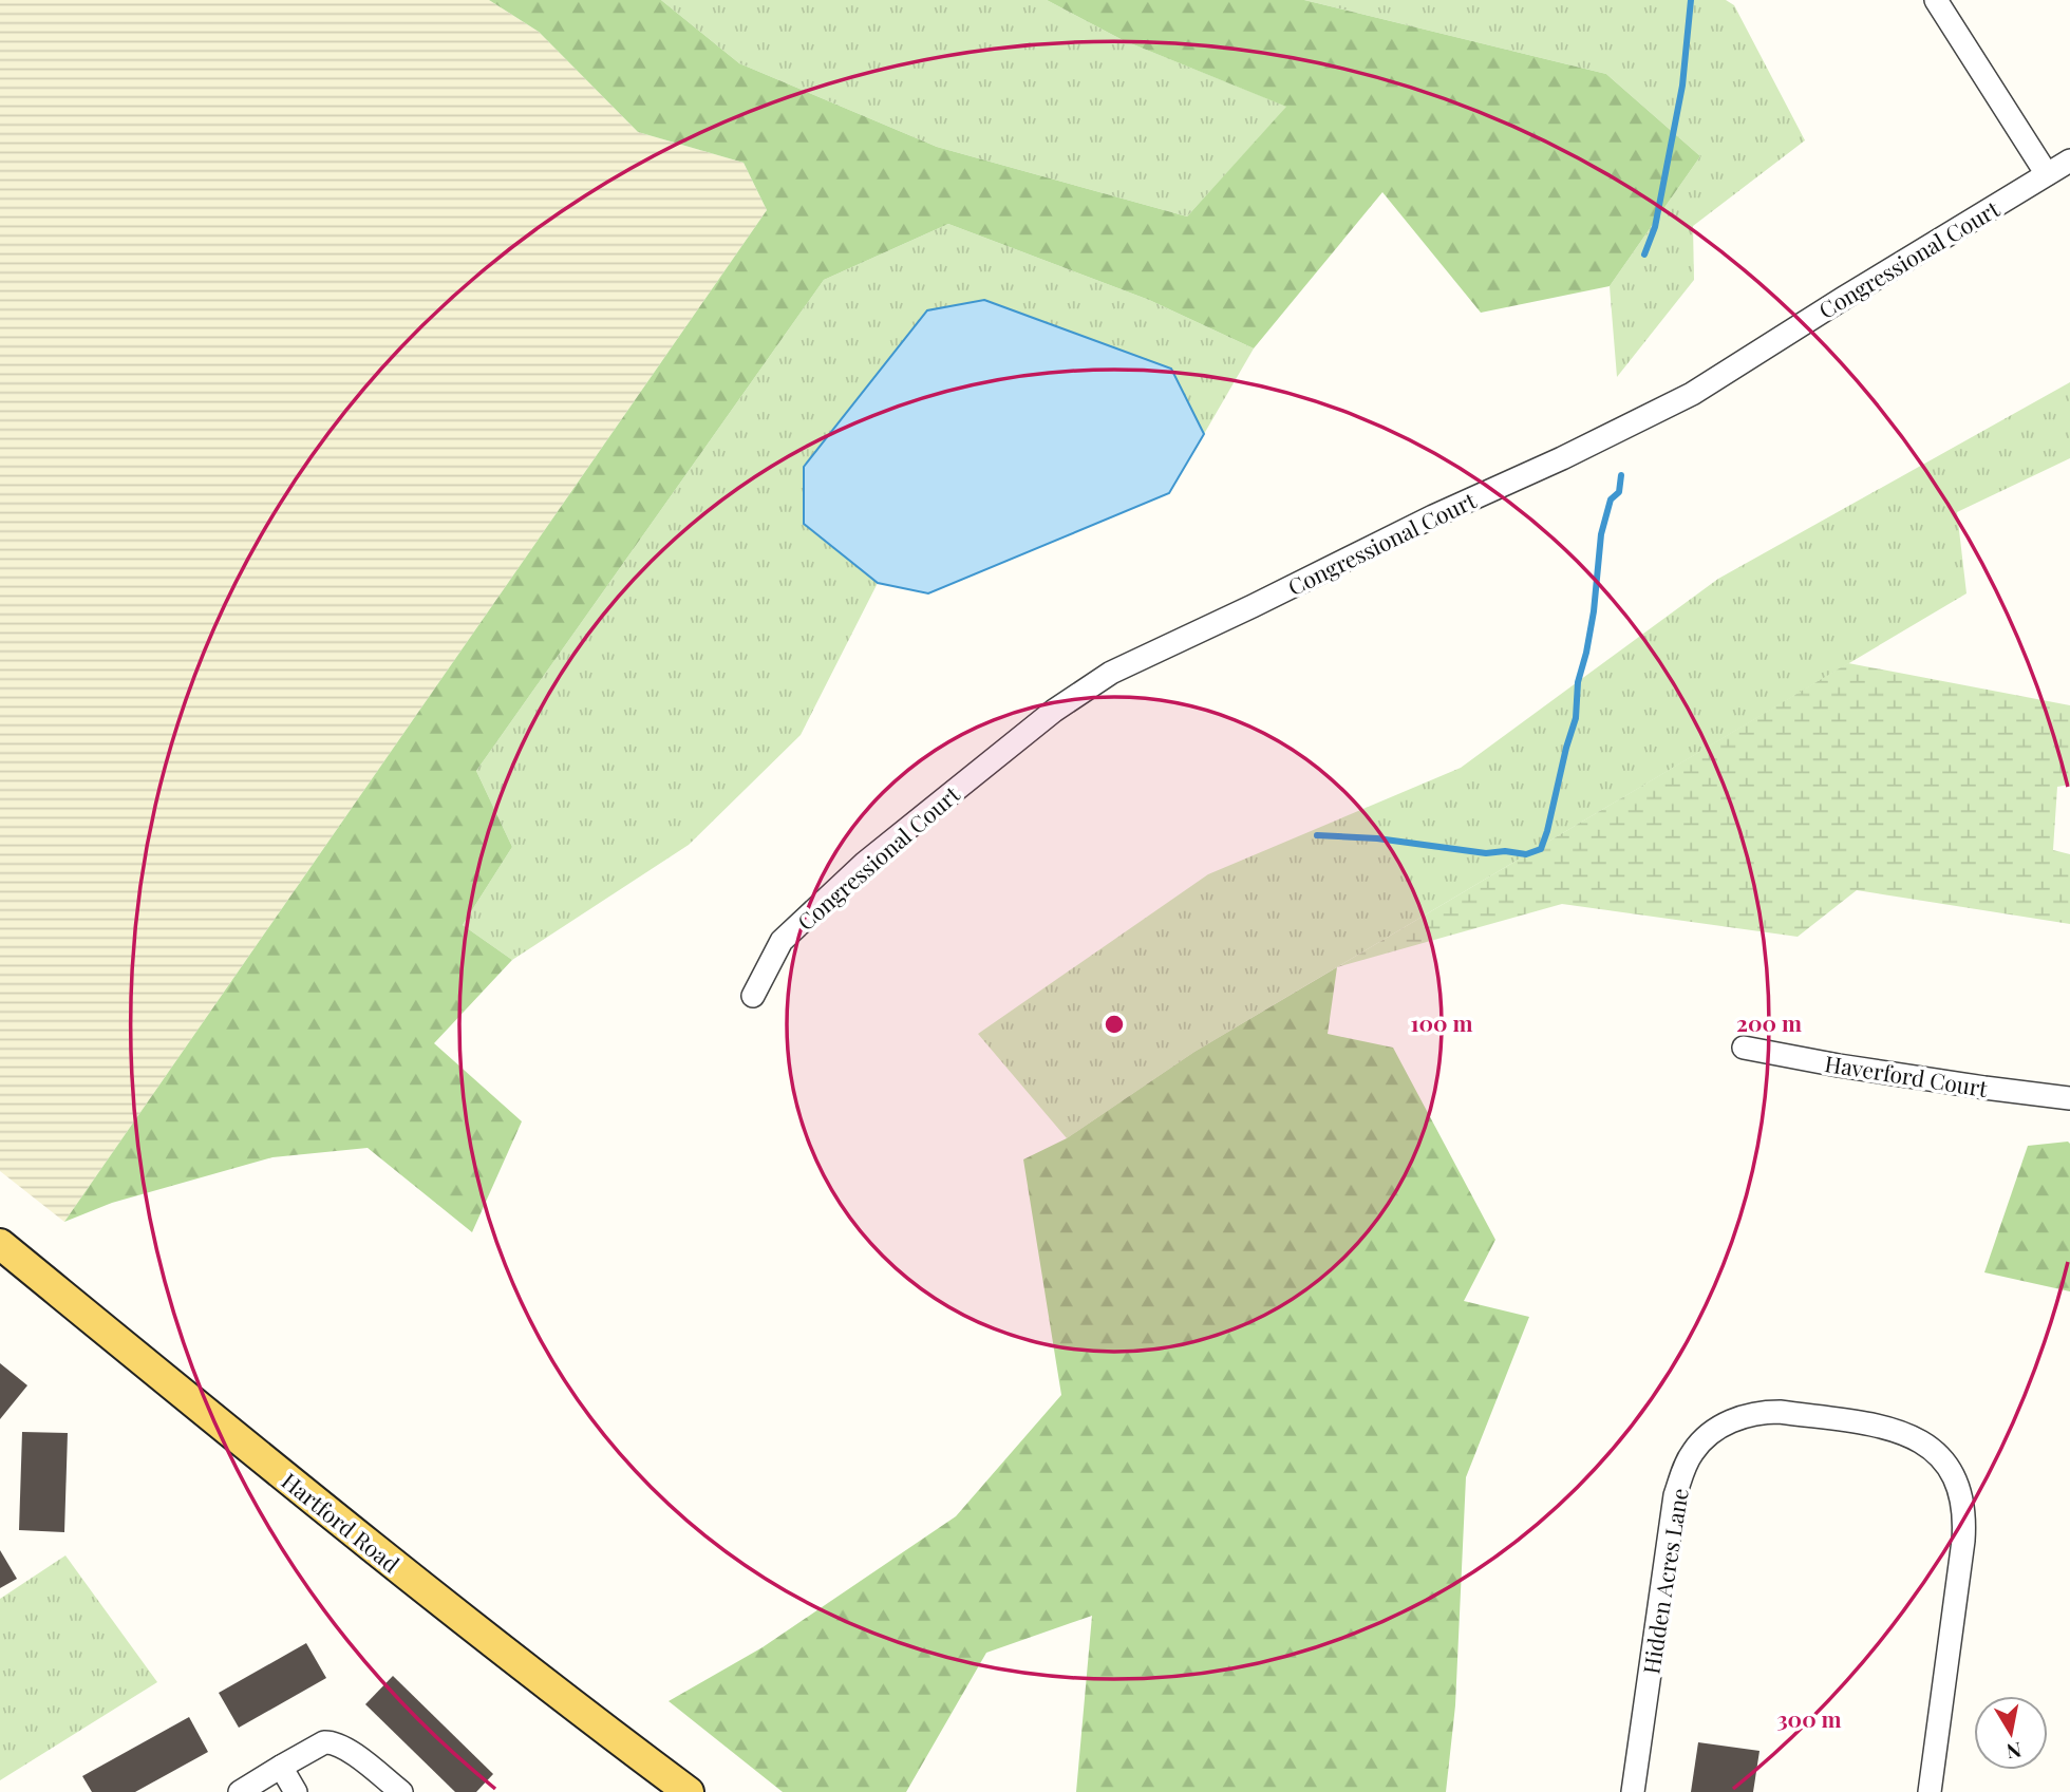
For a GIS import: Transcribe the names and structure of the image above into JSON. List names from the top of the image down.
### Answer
{
  "streets": {
    "main road": ["Hartford Road"],
    "street": ["Congressional Court", "Haverford Court", "Hidden Acres Lane"]
  },
  "north": "bottom",
  "rings": ["100 m", "200 m", "300 m"]
}
